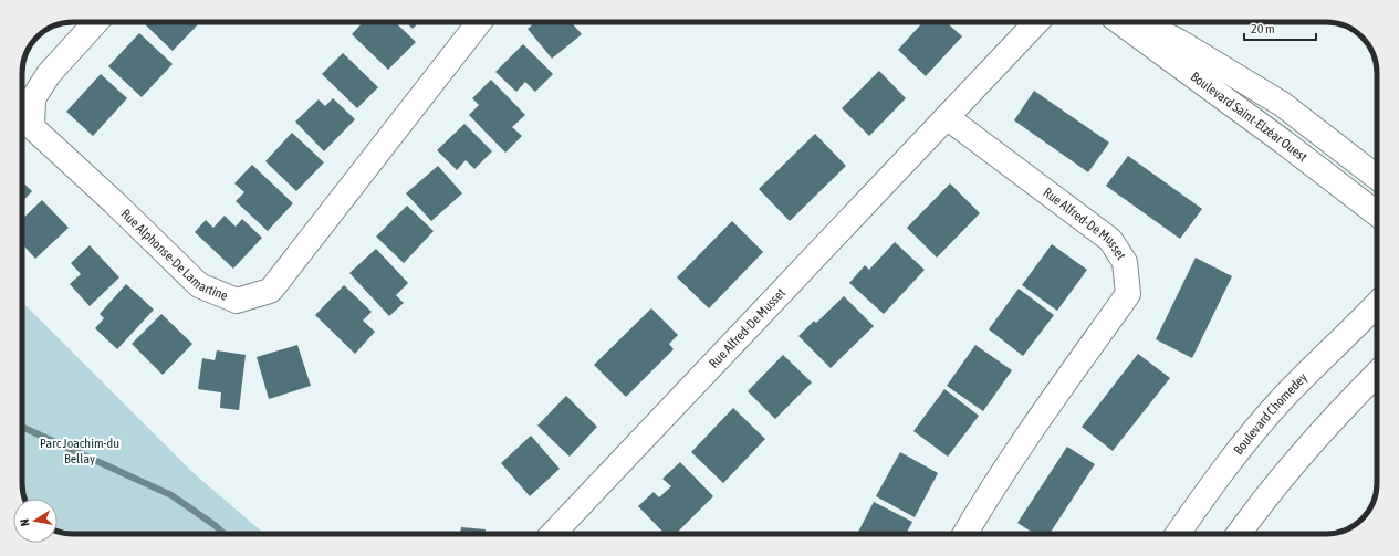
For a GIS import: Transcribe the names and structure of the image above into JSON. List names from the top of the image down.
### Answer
{
  "streets": {
    "street": [
      "Boulevard Saint-Elzéar Ouest",
      "Rue Alfred-De Musset",
      "Rue Alphonse-De Lamartine",
      "Boulevard Chomedey"
    ]
  },
  "parks": ["Parc Joachim-du Bellay"],
  "scale_bar": "20 m",
  "north": "left"
}
